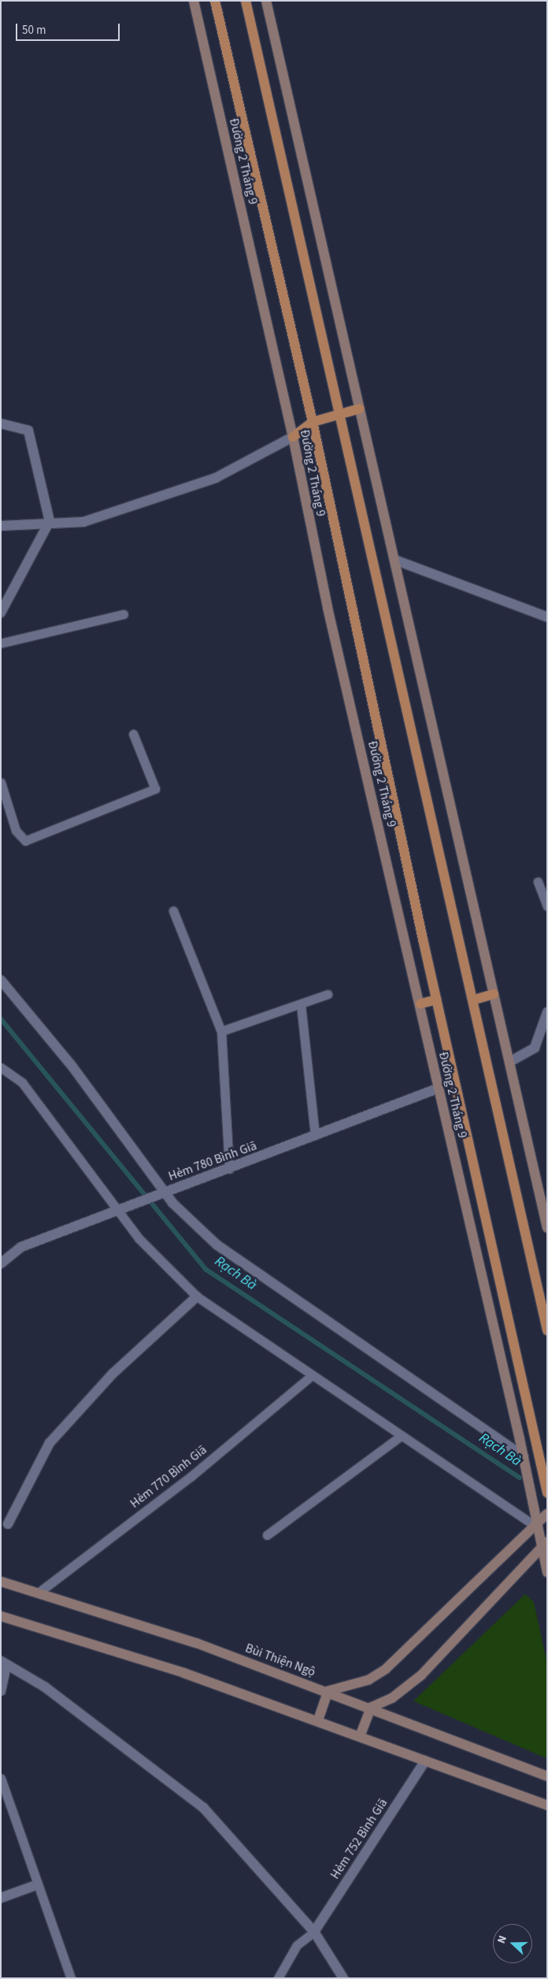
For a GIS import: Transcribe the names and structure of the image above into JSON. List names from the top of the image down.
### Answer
{
  "streets": {
    "main road": ["Đường 2 Tháng 9", "Bùi Thiện Ngộ"],
    "street": ["Hẻm 780 Bình Giã", "Hẻm 752 Bình Giã"],
    "lane": ["Hẻm 770 Bình Giã"]
  },
  "crossings": [
    ["Đường 2 Tháng 9", "Hẻm 780 Bình Giã"],
    ["Hẻm 770 Bình Giã", "Bùi Thiện Ngộ"]
  ],
  "water": ["Rạch Bà"],
  "scale_bar": "50 m",
  "north": "left"
}
